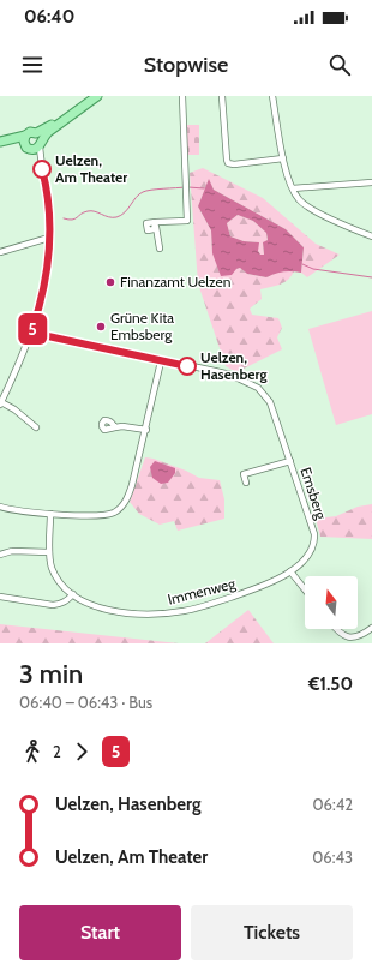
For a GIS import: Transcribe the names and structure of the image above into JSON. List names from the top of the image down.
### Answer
{
  "streets": {
    "street": ["Emsberg", "Immenweg"]
  },
  "crossings": [
    ["Emsberg", "Immenweg"]
  ],
  "places": [
    "Uelzen, Am Theater",
    "Finanzamt Uelzen",
    "Grüne Kita Embsberg",
    "Uelzen, Hasenberg"
  ],
  "lines": ["bus line 5"],
  "north": "top",
  "page": {
    "status": "06:40",
    "header": "Stopwise",
    "on_map": "5",
    "heading": ["3 min", "06:40 – 06:43 · Bus", "€1.50"],
    "legs": ["2", "5"],
    "list": [
      {
        "name": "Uelzen, Hasenberg",
        "value": "06:42"
      },
      {
        "name": "Uelzen, Am Theater",
        "value": "06:43"
      }
    ],
    "buttons": ["Start", "Tickets"]
  }
}
